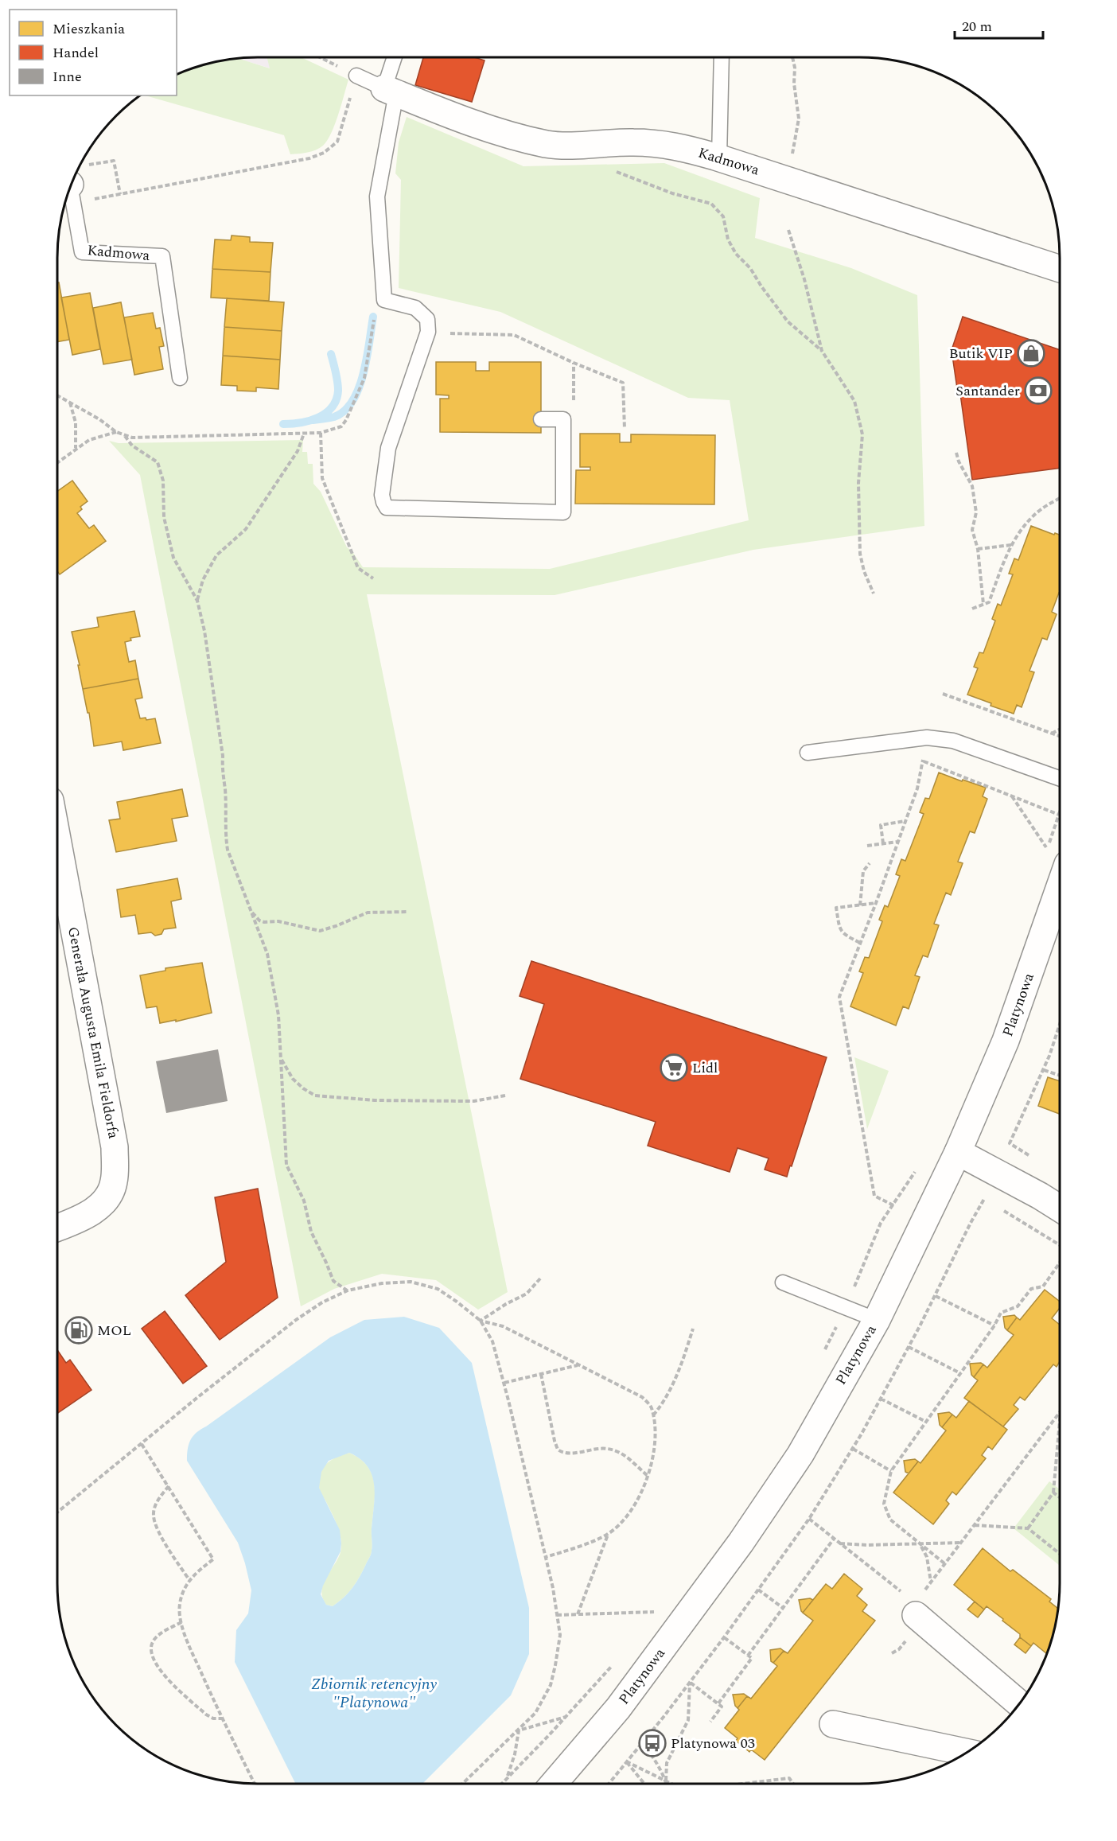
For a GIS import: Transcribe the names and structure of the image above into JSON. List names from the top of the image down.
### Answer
{
  "streets": {
    "street": ["Kadmowa", "Platynowa", "Generała Augusta Emila Fieldorfa"]
  },
  "water": ["Zbiornik retencyjny \"Platynowa\""],
  "places": {
    "shop": ["Butik VIP"],
    "bank": ["Santander"],
    "supermarket": ["Lidl"],
    "fuel station": ["MOL"],
    "bus stop": ["Platynowa 03"]
  },
  "legend": ["Mieszkania", "Handel", "Inne"],
  "scale_bar": "20 m"
}
